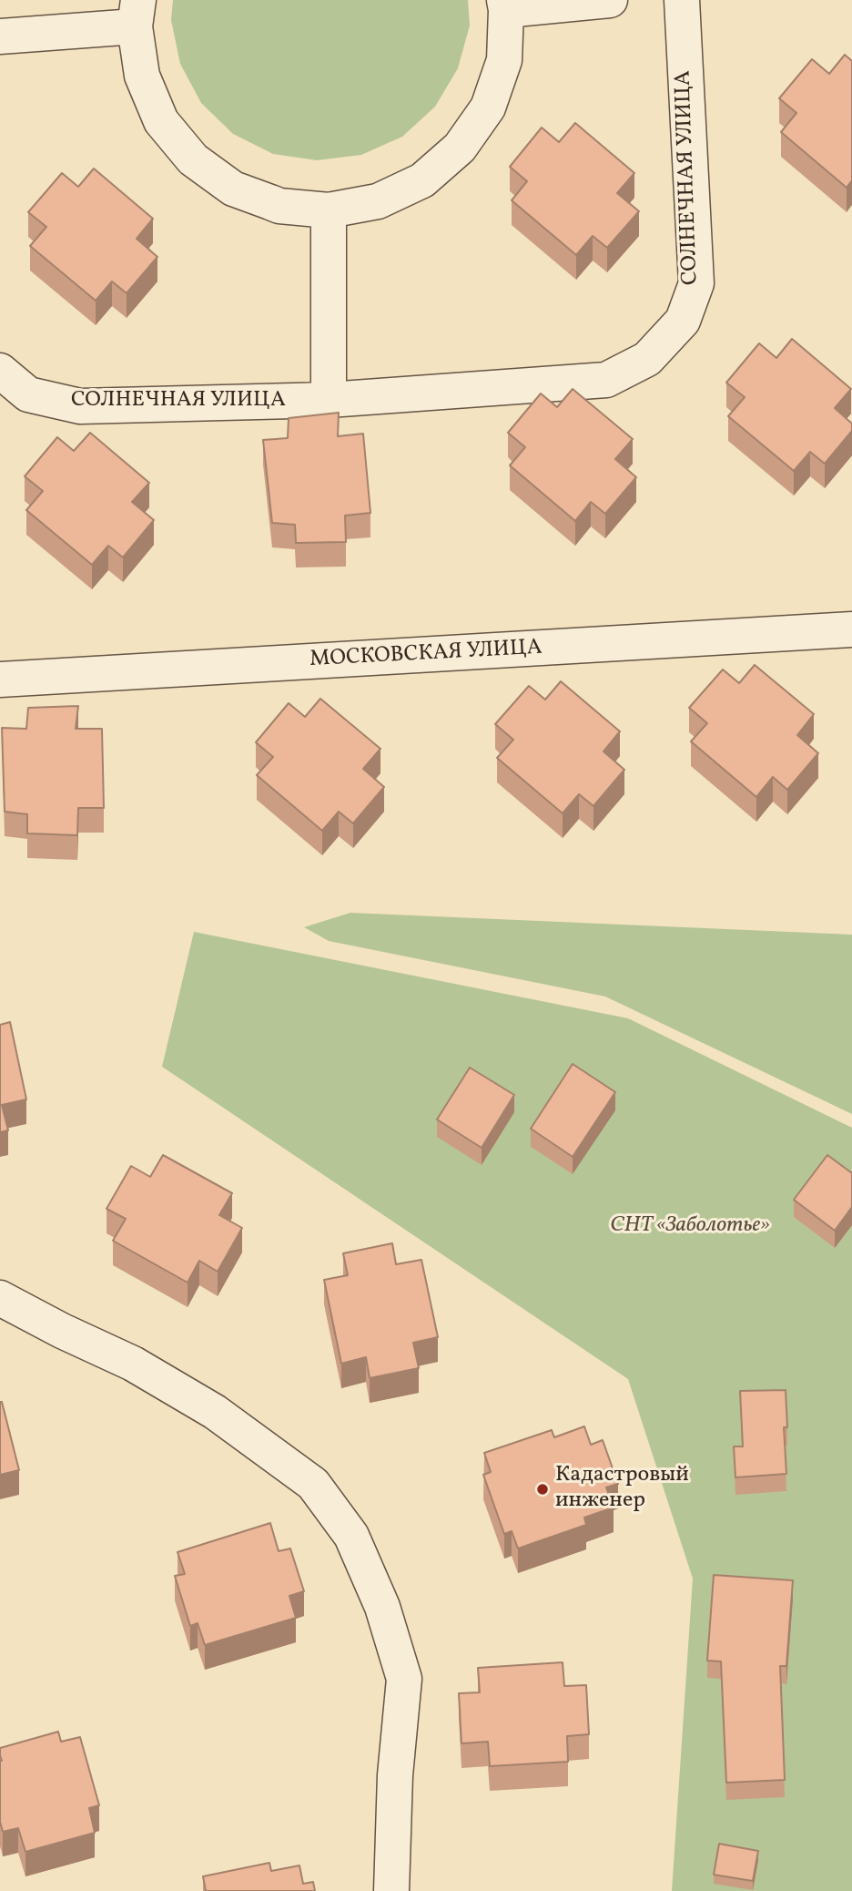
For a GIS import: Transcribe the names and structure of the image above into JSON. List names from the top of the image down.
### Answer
{
  "streets": {
    "street": ["СОЛНЕЧНАЯ УЛИЦА", "МОСКОВСКАЯ УЛИЦА"]
  },
  "parks": ["СНТ «Заболотье»"],
  "places": ["Кадастровый инженер"]
}
